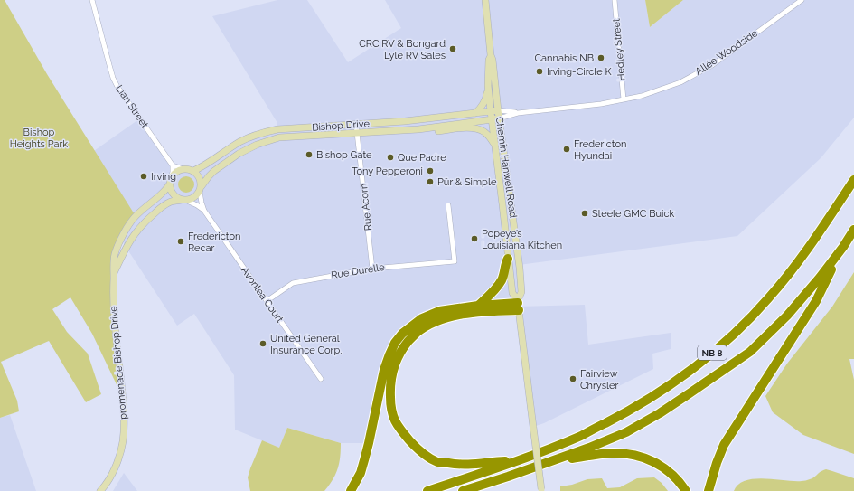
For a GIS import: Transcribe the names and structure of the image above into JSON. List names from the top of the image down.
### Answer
{
  "streets": {
    "highway": ["NB 8"],
    "street": [
      "Hedley Street",
      "Allée Woodside",
      "Lian Street",
      "Bishop Drive",
      "Chemin Hanwell Road",
      "Rue Acorn",
      "Rue Durelle",
      "Avonlea Court",
      "promenade Bishop Drive"
    ]
  },
  "crossings": [
    ["Hedley Street", "Allée Woodside"],
    ["Bishop Drive", "Chemin Hanwell Road"],
    ["Bishop Drive", "Rue Acorn"],
    ["Bishop Drive", "Avonlea Court"],
    ["Rue Acorn", "Rue Durelle"],
    ["Rue Durelle", "Avonlea Court"]
  ],
  "parks": ["Bishop Heights Park"],
  "places": [
    "CRC RV & Bongard Lyle RV Sales",
    "Cannabis NB",
    "Irving-Circle K",
    "Fredericton Hyundai",
    "Bishop Gate",
    "Que Padre",
    "Tony Pepperoni",
    "Irving",
    "Pür & Simple",
    "Steele GMC Buick",
    "Popeye’s Louisiana Kitchen",
    "Fredericton Recar",
    "United General Insurance Corp.",
    "Fairview Chrysler"
  ]
}
